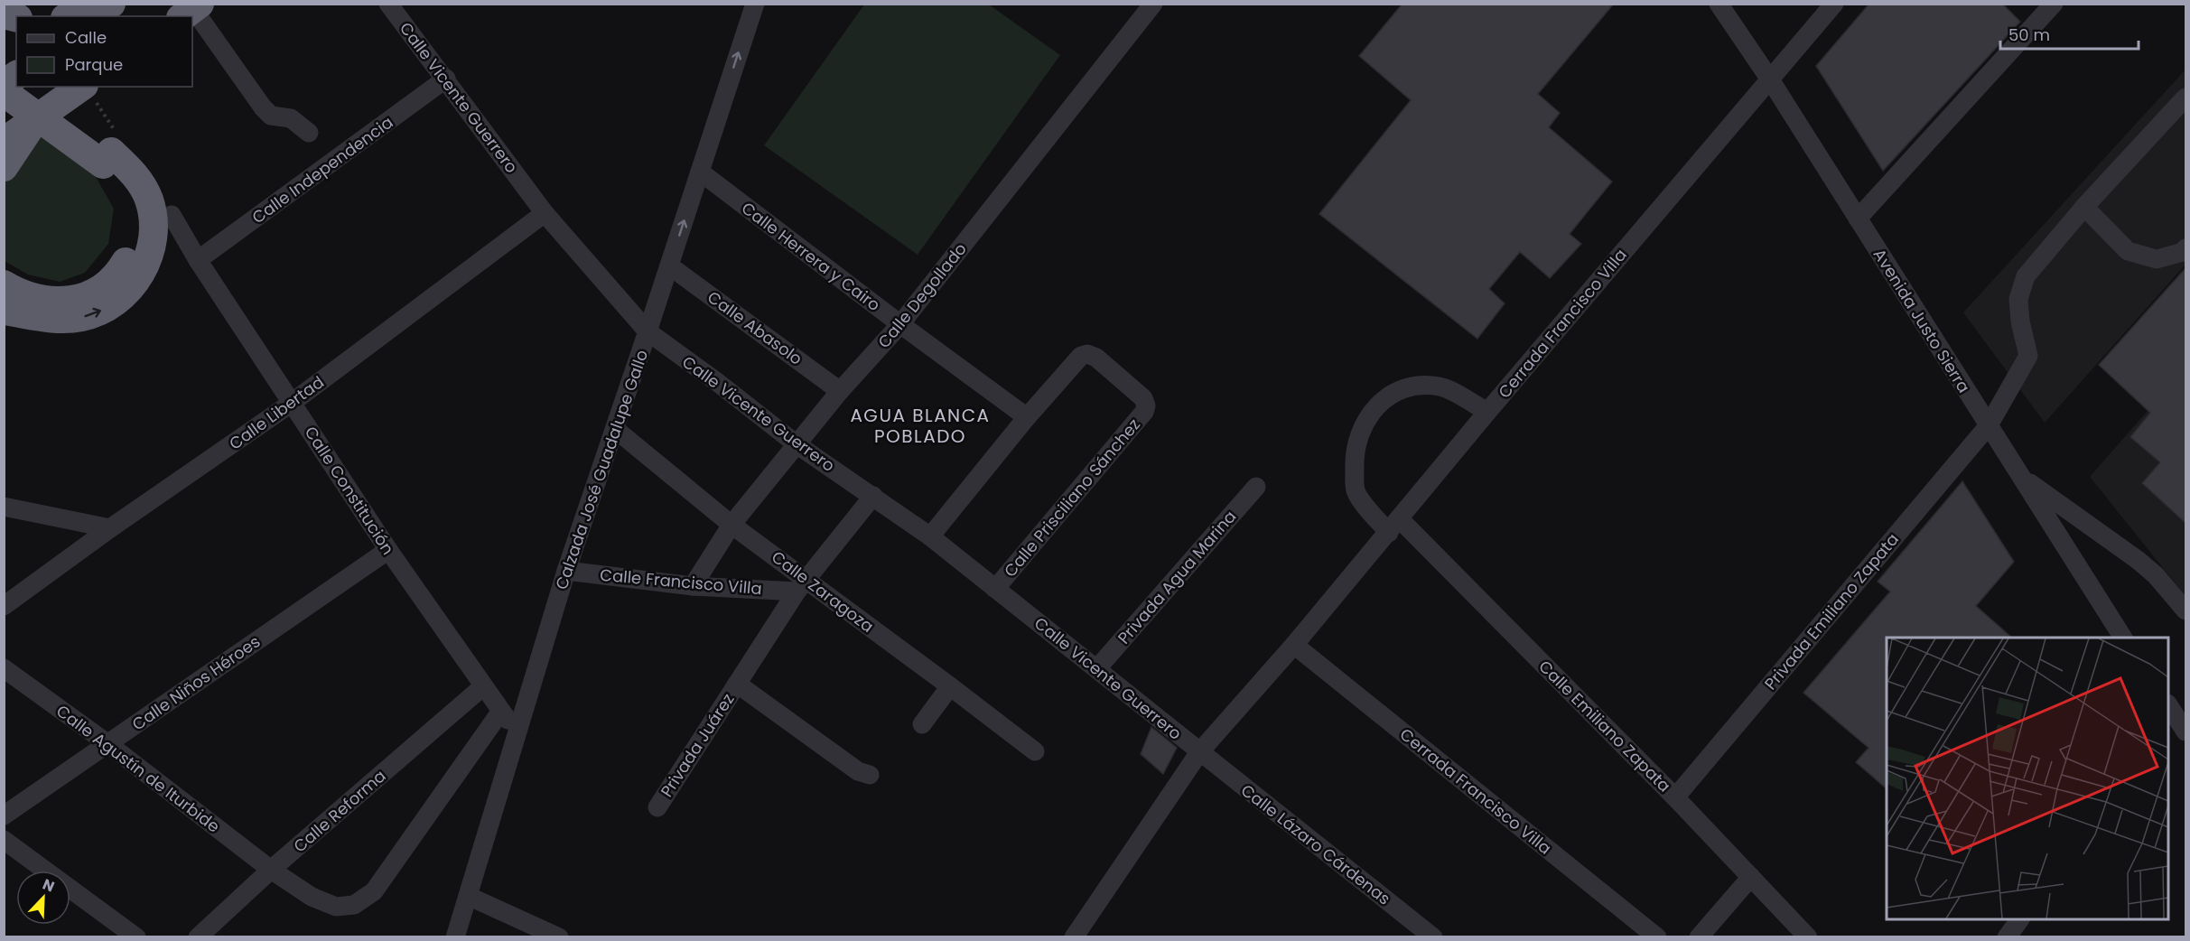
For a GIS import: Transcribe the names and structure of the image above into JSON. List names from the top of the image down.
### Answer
{
  "streets": {
    "street": [
      "Calle Vicente Guerrero",
      "Calle Independencia",
      "Calle Herrera y Cairo",
      "Calle Degollado",
      "Avenida Justo Sierra",
      "Cerrada Francisco Villa",
      "Calle Abasolo",
      "Calle Libertad",
      "Calzada José Guadalupe Gallo",
      "Calle Constitución",
      "Calle Prisciliano Sánchez",
      "Privada Agua Marina",
      "Calle Francisco Villa",
      "Calle Zaragoza",
      "Privada Emiliano Zapata",
      "Calle Niños Héroes",
      "Calle Emiliano Zapata",
      "Privada Juárez",
      "Calle Agustín de Iturbide",
      "Calle Reforma",
      "Calle Lázaro Cárdenas"
    ]
  },
  "crossings": [
    ["Calle Vicente Guerrero", "Calle Independencia"],
    ["Calle Vicente Guerrero", "Calle Degollado"],
    ["Calle Vicente Guerrero", "Cerrada Francisco Villa"],
    ["Calle Vicente Guerrero", "Calle Libertad"],
    ["Calle Vicente Guerrero", "Calzada José Guadalupe Gallo"],
    ["Calle Vicente Guerrero", "Calle Prisciliano Sánchez"],
    ["Calle Vicente Guerrero", "Privada Agua Marina"],
    ["Calle Vicente Guerrero", "Privada Juárez"],
    ["Calle Vicente Guerrero", "Calle Lázaro Cárdenas"],
    ["Calle Independencia", "Calle Constitución"],
    ["Calle Herrera y Cairo", "Calle Degollado"],
    ["Calle Herrera y Cairo", "Calzada José Guadalupe Gallo"],
    ["Calle Herrera y Cairo", "Calle Prisciliano Sánchez"],
    ["Calle Degollado", "Calle Abasolo"],
    ["Calle Degollado", "Calle Francisco Villa"],
    ["Calle Degollado", "Calle Zaragoza"],
    ["Avenida Justo Sierra", "Cerrada Francisco Villa"],
    ["Avenida Justo Sierra", "Privada Emiliano Zapata"],
    ["Cerrada Francisco Villa", "Calle Emiliano Zapata"],
    ["Cerrada Francisco Villa", "Calle Lázaro Cárdenas"],
    ["Calle Abasolo", "Calzada José Guadalupe Gallo"],
    ["Calle Libertad", "Calle Constitución"],
    ["Calzada José Guadalupe Gallo", "Calle Constitución"],
    ["Calzada José Guadalupe Gallo", "Calle Francisco Villa"],
    ["Calzada José Guadalupe Gallo", "Calle Zaragoza"],
    ["Calle Constitución", "Calle Niños Héroes"],
    ["Calle Constitución", "Calle Agustín de Iturbide"],
    ["Calle Constitución", "Calle Reforma"],
    ["Calle Francisco Villa", "Calle Zaragoza"],
    ["Calle Francisco Villa", "Privada Juárez"],
    ["Calle Zaragoza", "Privada Juárez"],
    ["Privada Emiliano Zapata", "Calle Emiliano Zapata"],
    ["Calle Niños Héroes", "Calle Agustín de Iturbide"],
    ["Calle Agustín de Iturbide", "Calle Reforma"]
  ],
  "districts": ["AGUA BLANCA POBLADO"],
  "legend": ["Calle", "Parque"],
  "scale_bar": "50 m",
  "north": "top right"
}
